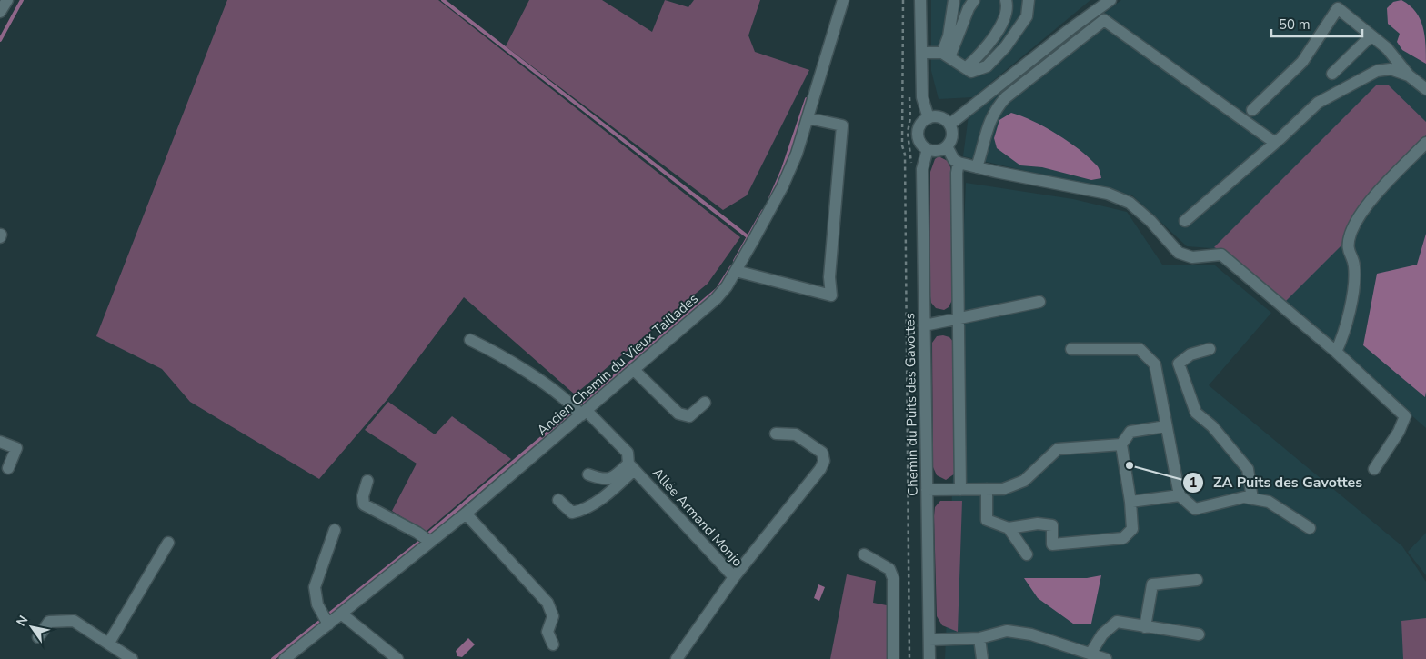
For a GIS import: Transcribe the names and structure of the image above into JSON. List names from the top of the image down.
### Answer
{
  "streets": {
    "street": ["Ancien Chemin du Vieux Taillades", "Chemin du Puits des Gavottes", "Allée Armand Monjo"]
  },
  "crossings": [
    ["Ancien Chemin du Vieux Taillades", "Allée Armand Monjo"]
  ],
  "places": ["ZA Puits des Gavottes"],
  "scale_bar": "50 m",
  "north": "top left"
}
